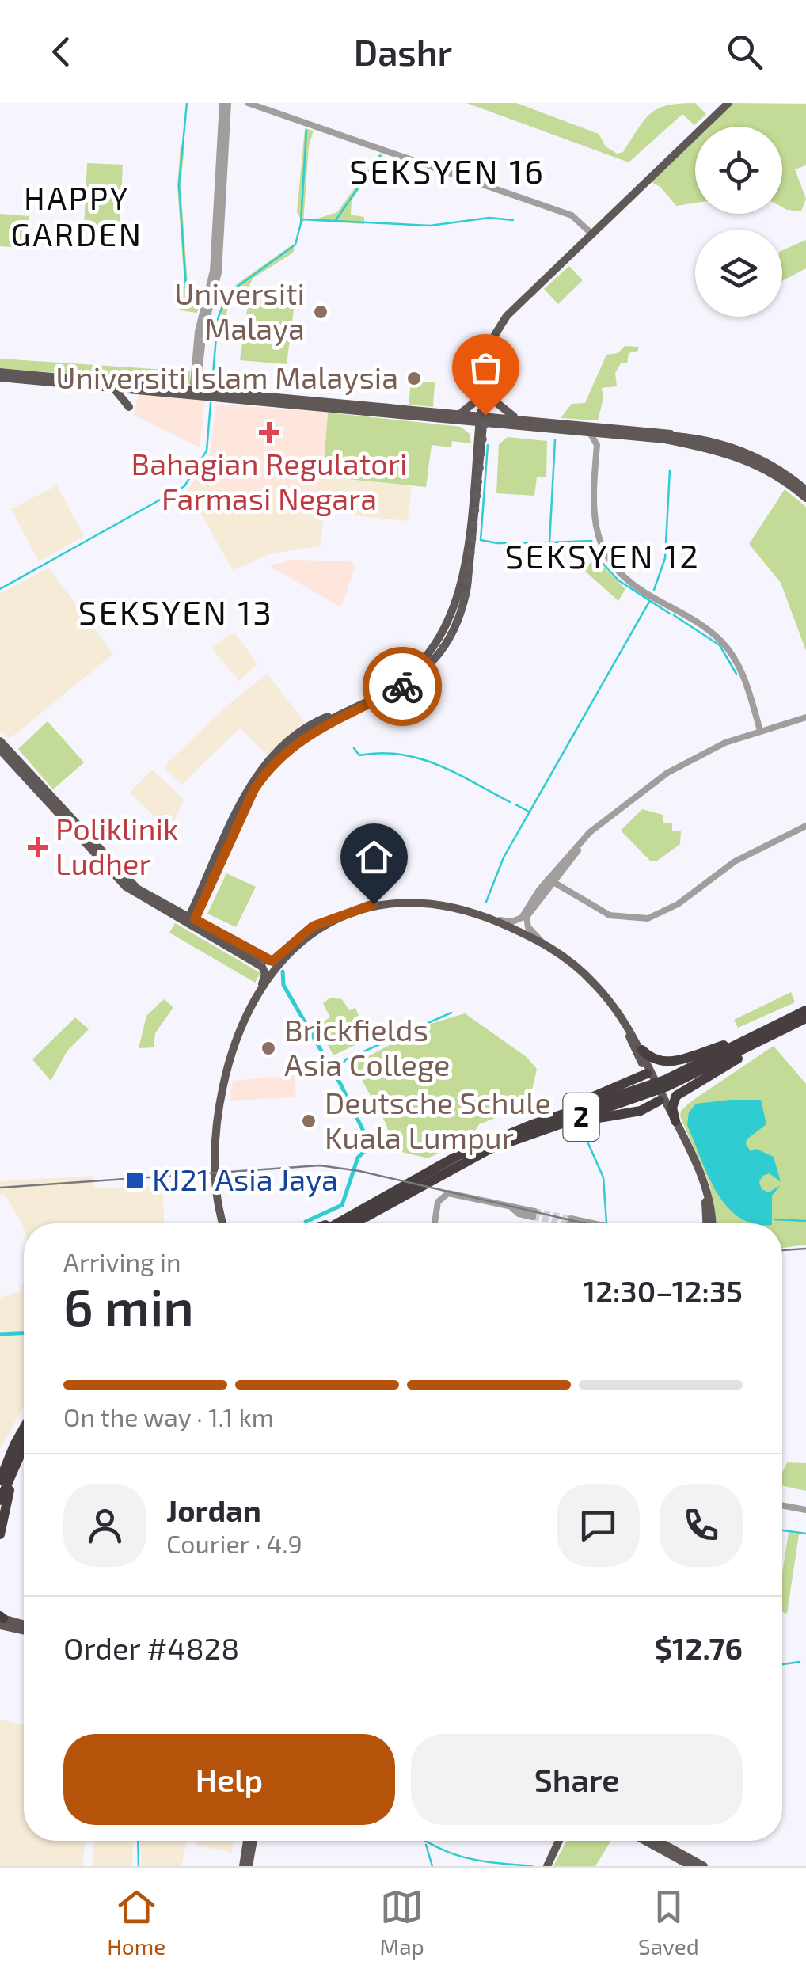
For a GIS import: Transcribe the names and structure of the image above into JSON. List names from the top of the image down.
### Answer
{
  "streets": {
    "highway": ["2"]
  },
  "districts": [
    "SEKSYEN 16",
    "HAPPY GARDEN",
    "SEKSYEN 12",
    "SEKSYEN 13"
  ],
  "places": {
    "other": [
      "Universiti Malaya",
      "Universiti Islam Malaysia",
      "Brickfields Asia College",
      "Deutsche Schule Kuala Lumpur"
    ],
    "health": ["Bahagian Regulatori Farmasi Negara", "Poliklinik Ludher"],
    "transit": ["KJ21 Asia Jaya"]
  },
  "page": {
    "header": "Dashr",
    "heading": ["6 min", "Arriving in", "12:30–12:35"],
    "panel": [
      "Jordan",
      "Courier · 4.9",
      "Order #4828",
      "$12.76"
    ],
    "bar": "On the way · 1.1 km",
    "buttons": ["Help", "Share"],
    "tabs": ["Home", "Map", "Saved"]
  }
}
